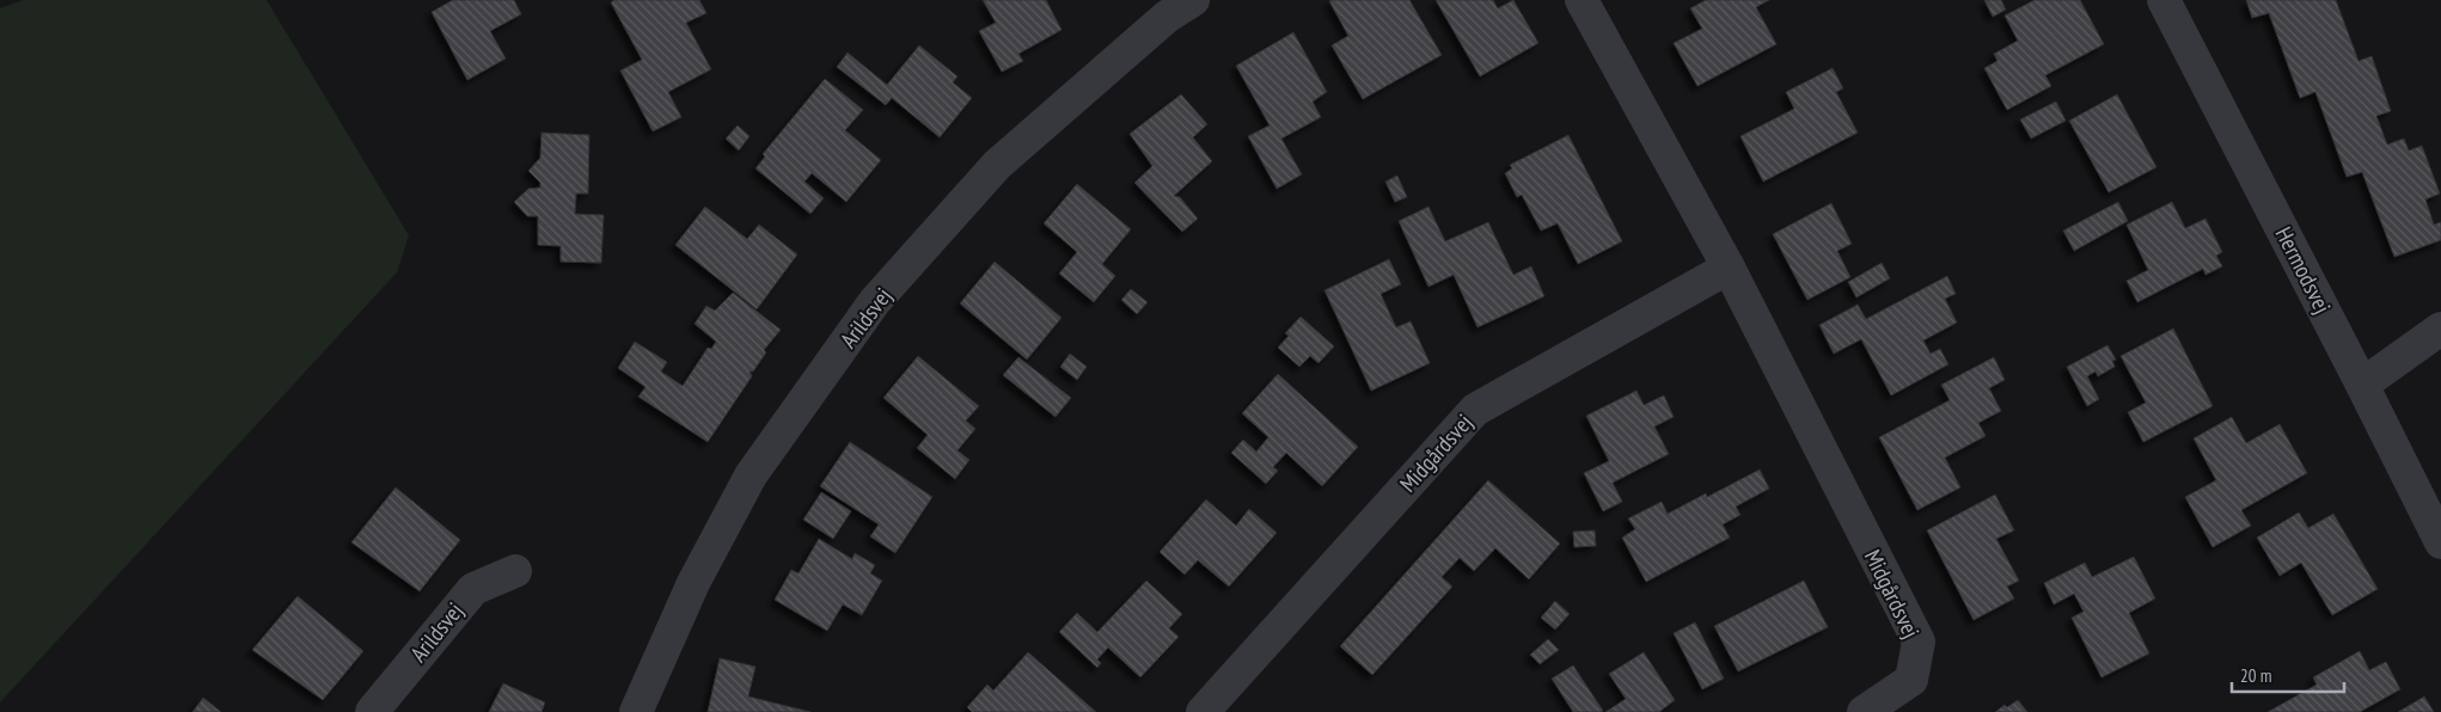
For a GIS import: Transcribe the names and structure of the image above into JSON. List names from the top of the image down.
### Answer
{
  "streets": {
    "street": ["Hermodsvej", "Arildsvej", "Midgårdsvej"]
  },
  "scale_bar": "20 m"
}
